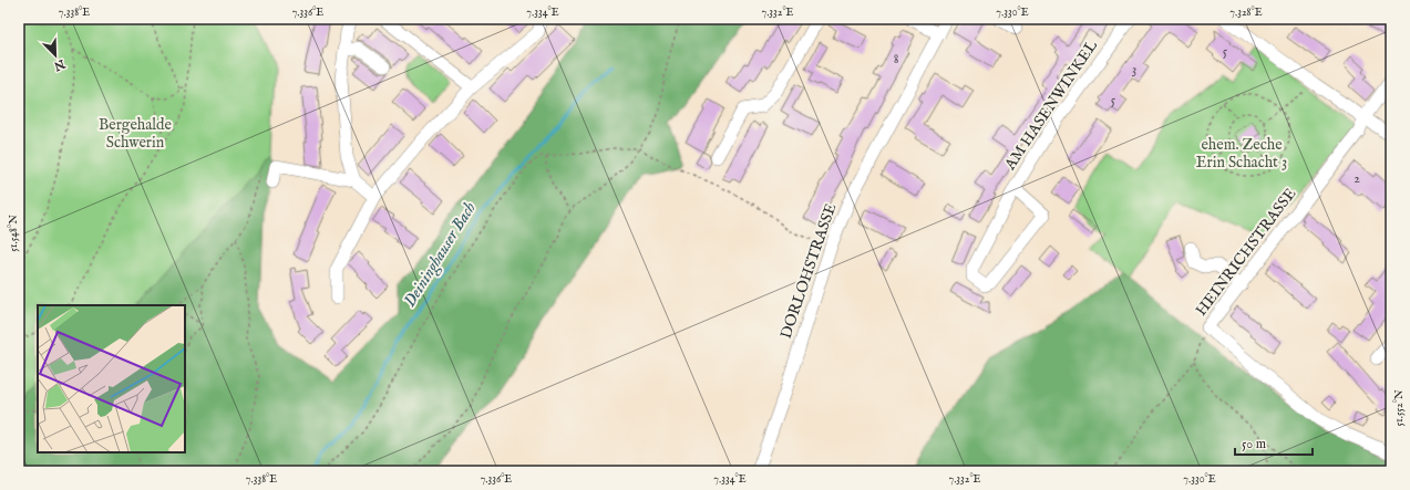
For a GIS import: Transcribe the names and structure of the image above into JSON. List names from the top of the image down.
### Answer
{
  "streets": {
    "street": ["AM HASENWINKEL", "HEINRICHSTRASSE", "DORLOHSTRASSE"]
  },
  "water": ["Deininghauser Bach"],
  "parks": ["Bergehalde Schwerin", "ehem. Zeche Erin Schacht 3"],
  "house_numbers": [
    "5",
    "8",
    "3",
    "5",
    "2"
  ],
  "scale_bar": "50 m",
  "north": "bottom right",
  "coordinates": [
    "7.338°E",
    "7.336°E",
    "7.334°E",
    "7.332°E",
    "7.330°E",
    "7.328°E",
    "51.548°N",
    "51.552°N"
  ]
}
